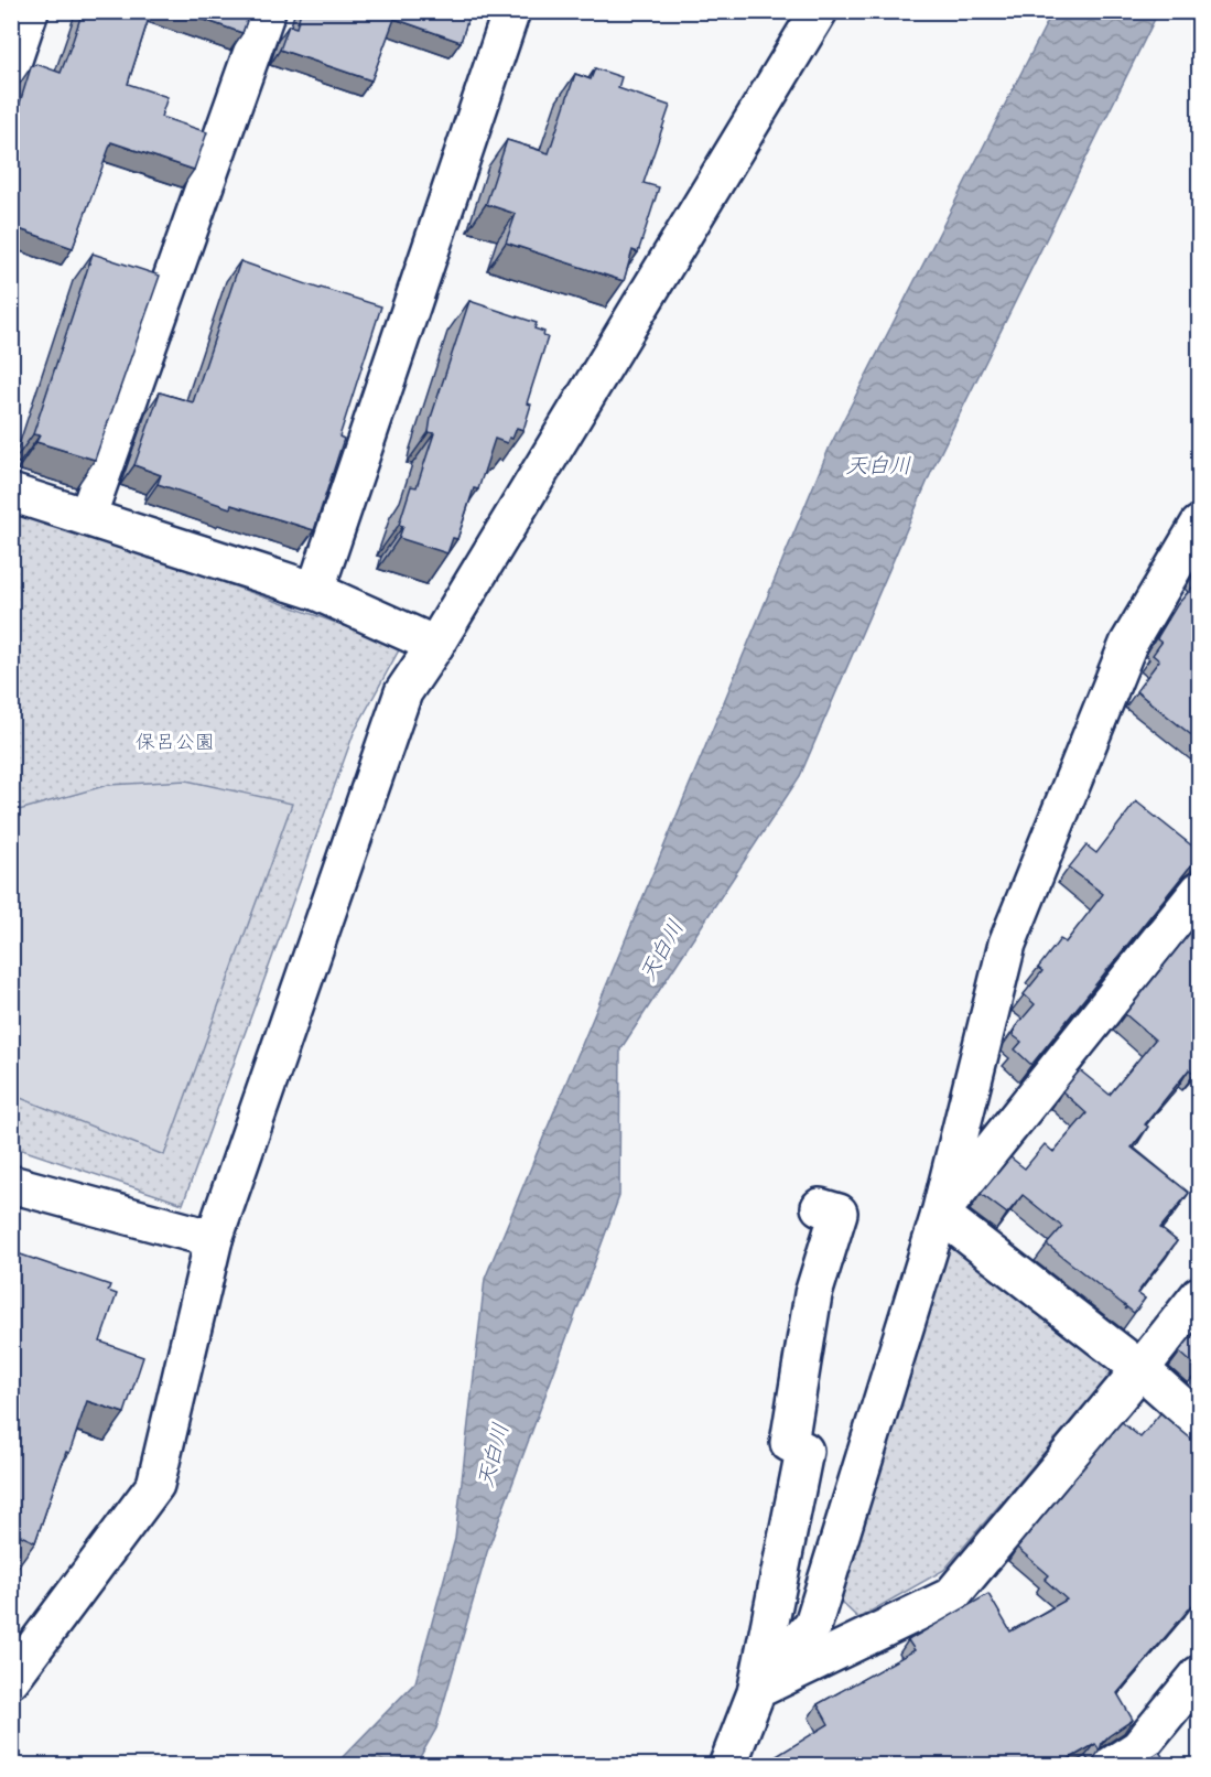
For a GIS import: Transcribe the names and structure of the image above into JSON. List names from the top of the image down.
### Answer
{
  "water": ["天白川"],
  "parks": ["保呂公園"]
}
